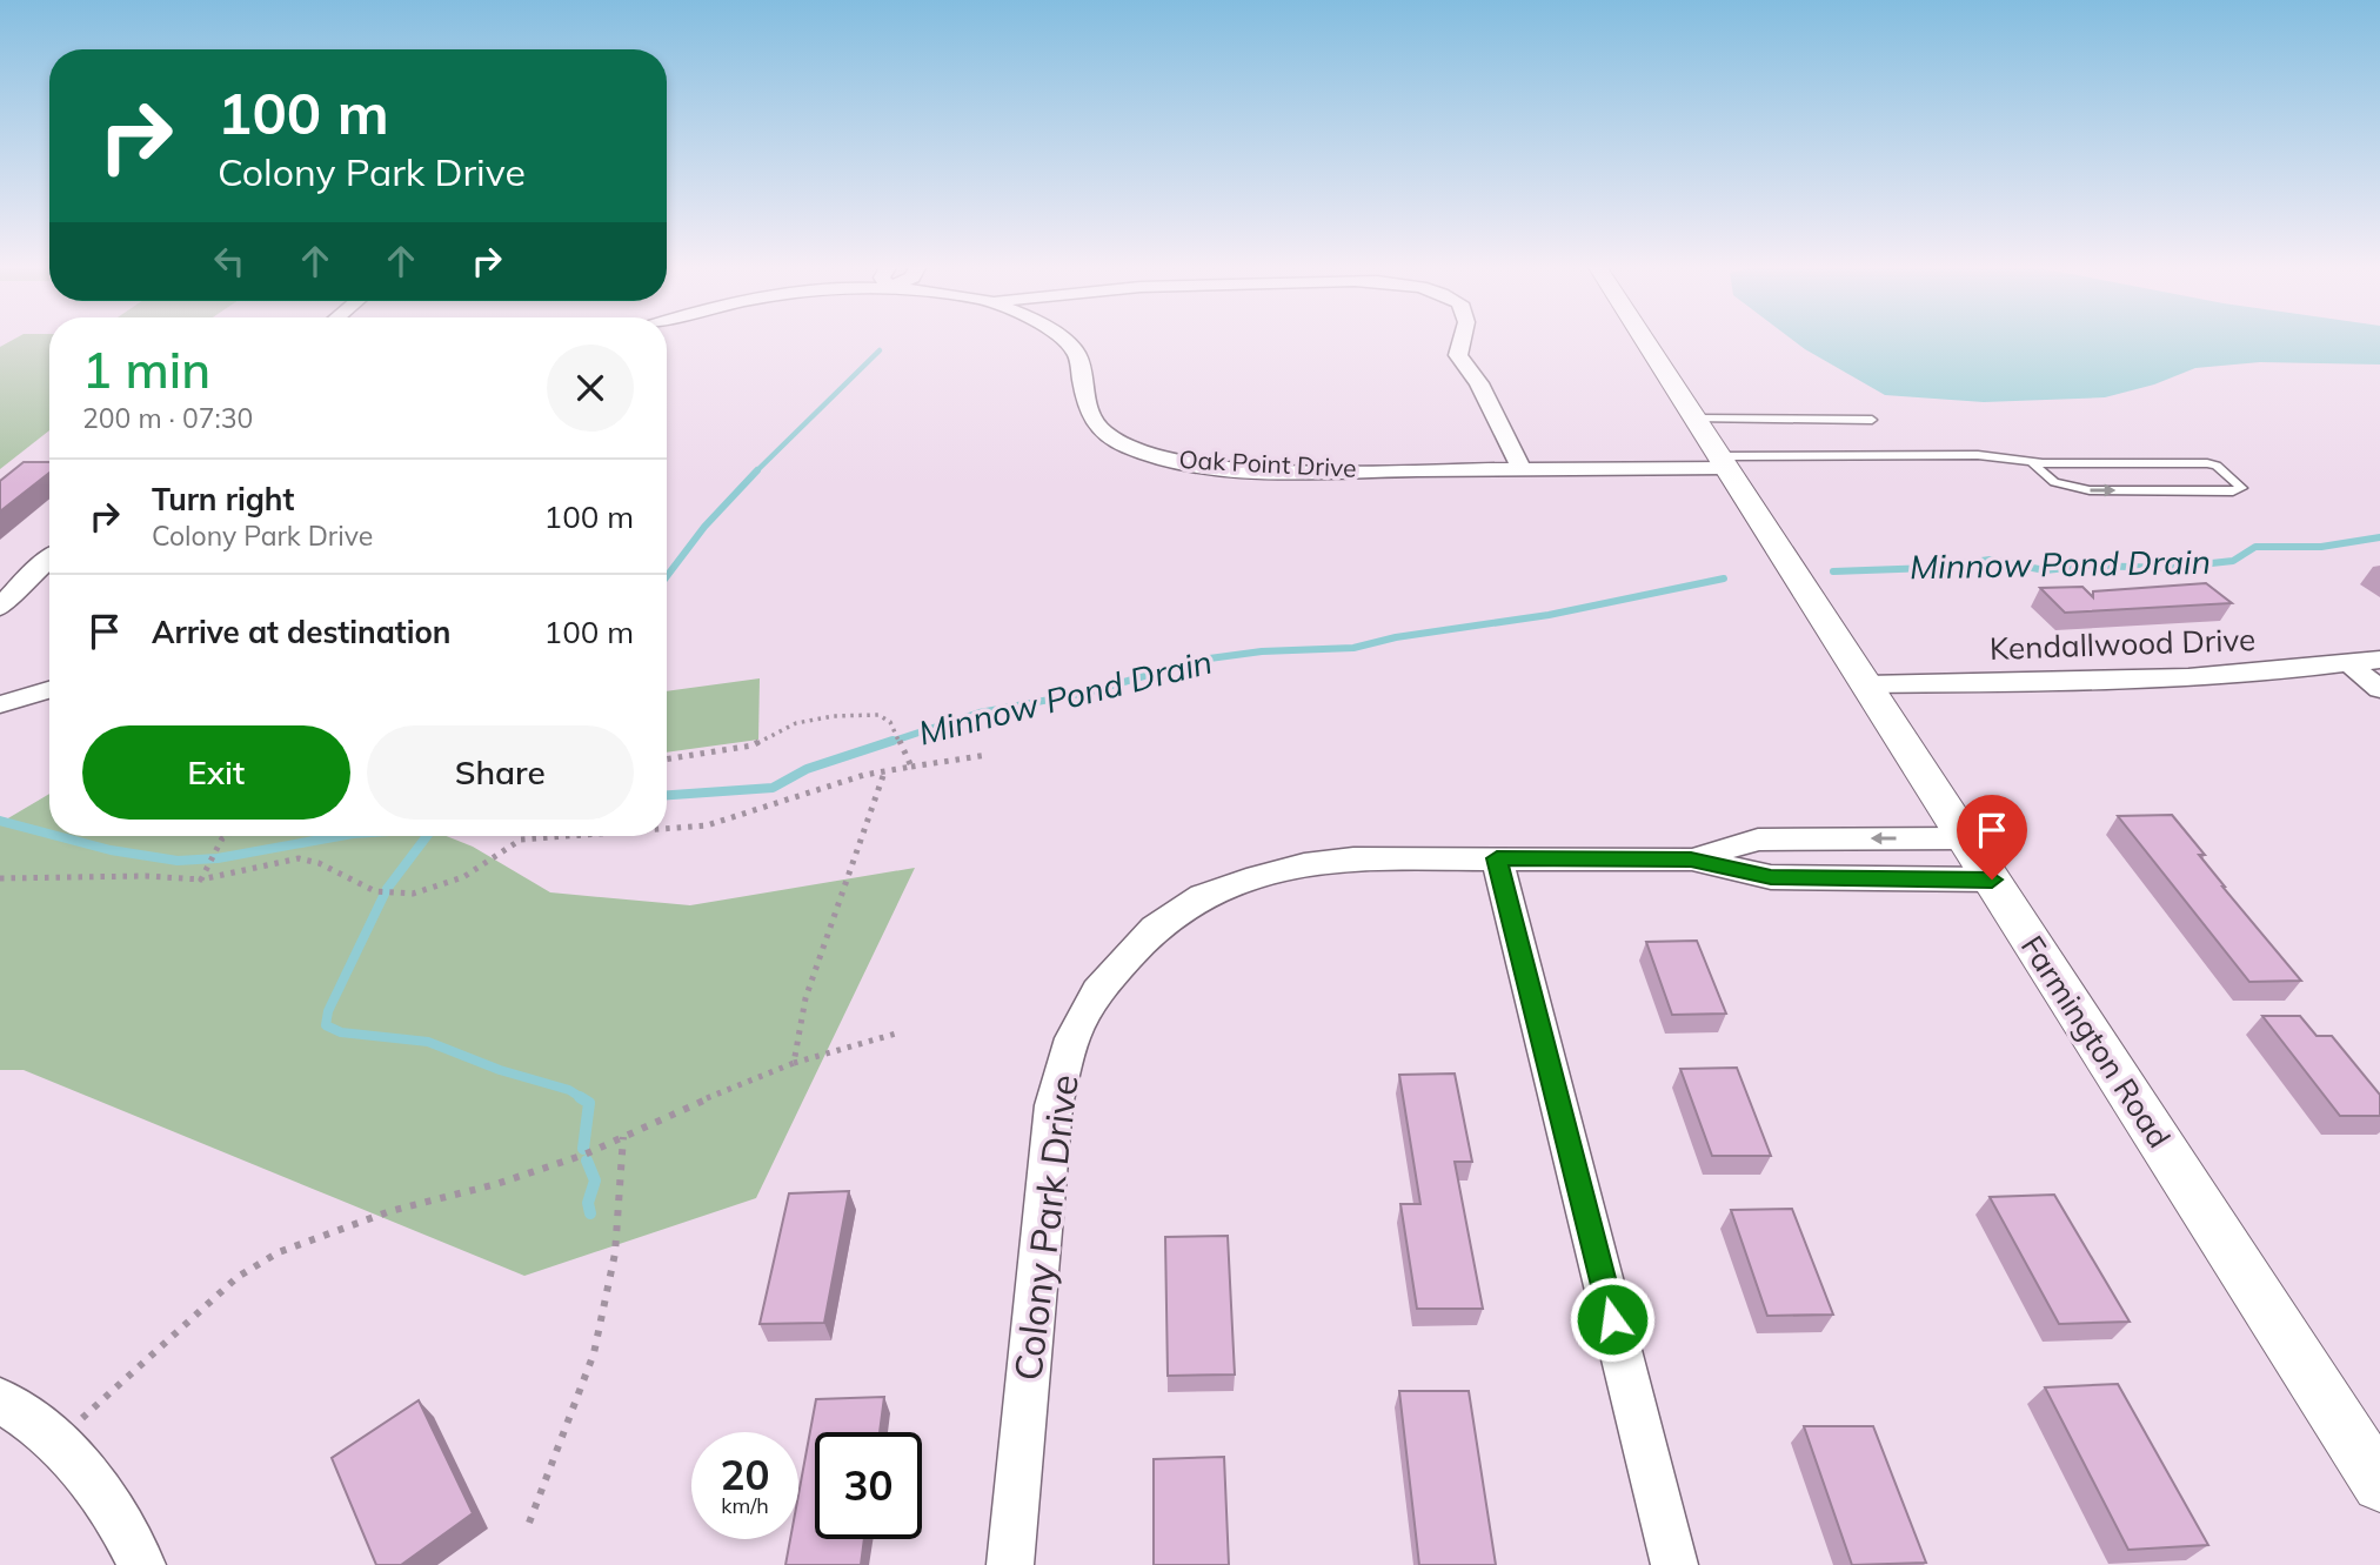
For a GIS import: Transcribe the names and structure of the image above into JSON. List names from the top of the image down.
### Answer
{
  "streets": {
    "street": [
      "Oak Point Drive",
      "Kendallwood Drive",
      "Farmington Road",
      "Colony Park Drive"
    ]
  },
  "crossings": [
    ["Oak Point Drive", "Farmington Road"],
    ["Kendallwood Drive", "Farmington Road"],
    ["Farmington Road", "Colony Park Drive"]
  ],
  "water": ["Minnow Pond Drain"],
  "page": {
    "turn": ["100 m", "Colony Park Drive"],
    "heading": ["1 min", "200 m · 07:30"],
    "list": [
      {
        "name": "Turn right",
        "note": "Colony Park Drive",
        "value": "100 m"
      },
      {
        "name": "Arrive at destination",
        "value": "100 m"
      }
    ],
    "buttons": ["Exit", "Share"],
    "speed": "20 km/h",
    "limit": "30"
  }
}
